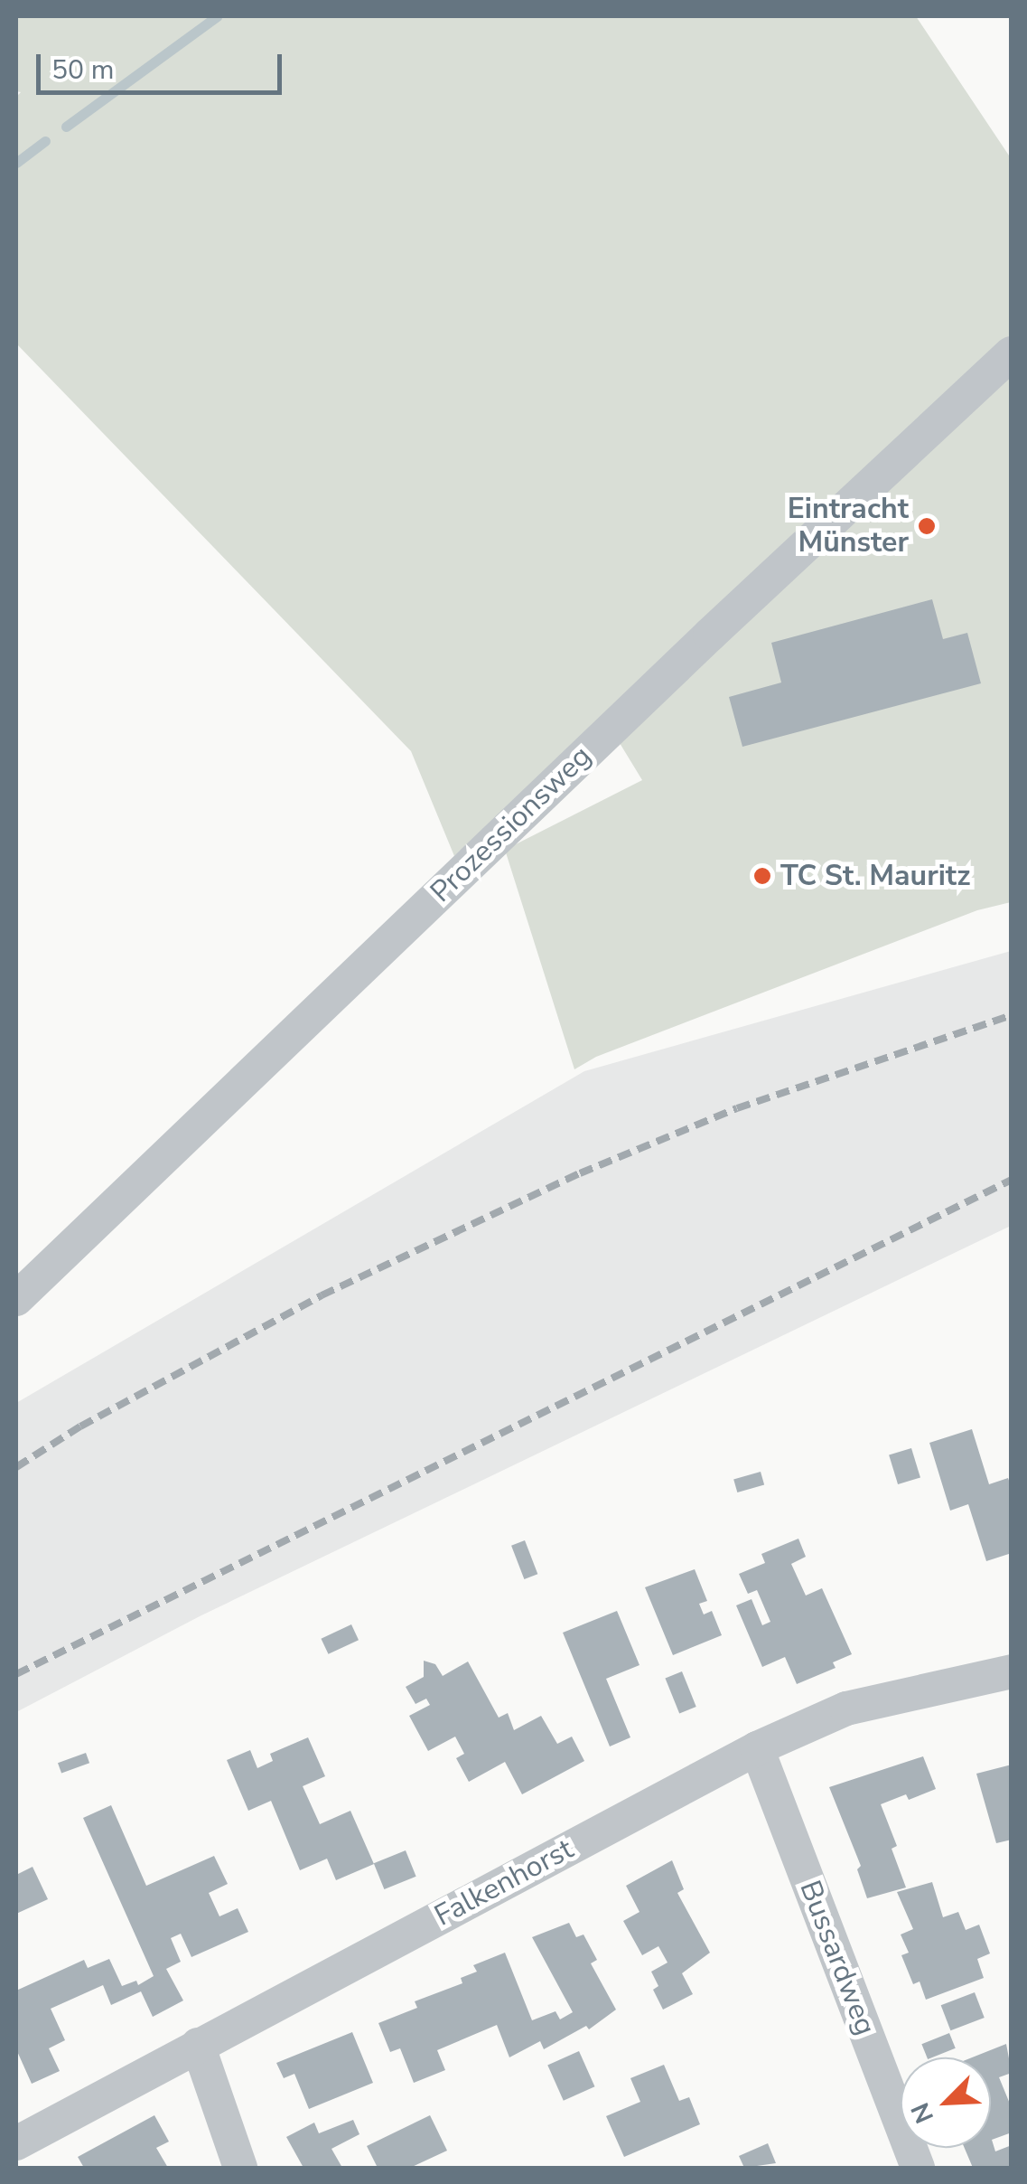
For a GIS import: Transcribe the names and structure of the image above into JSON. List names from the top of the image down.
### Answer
{
  "streets": {
    "street": ["Prozessionsweg", "Falkenhorst", "Bussardweg"]
  },
  "crossings": [
    ["Falkenhorst", "Bussardweg"]
  ],
  "places": ["Eintracht Münster", "TC St. Mauritz"],
  "scale_bar": "50 m",
  "north": "bottom left"
}
